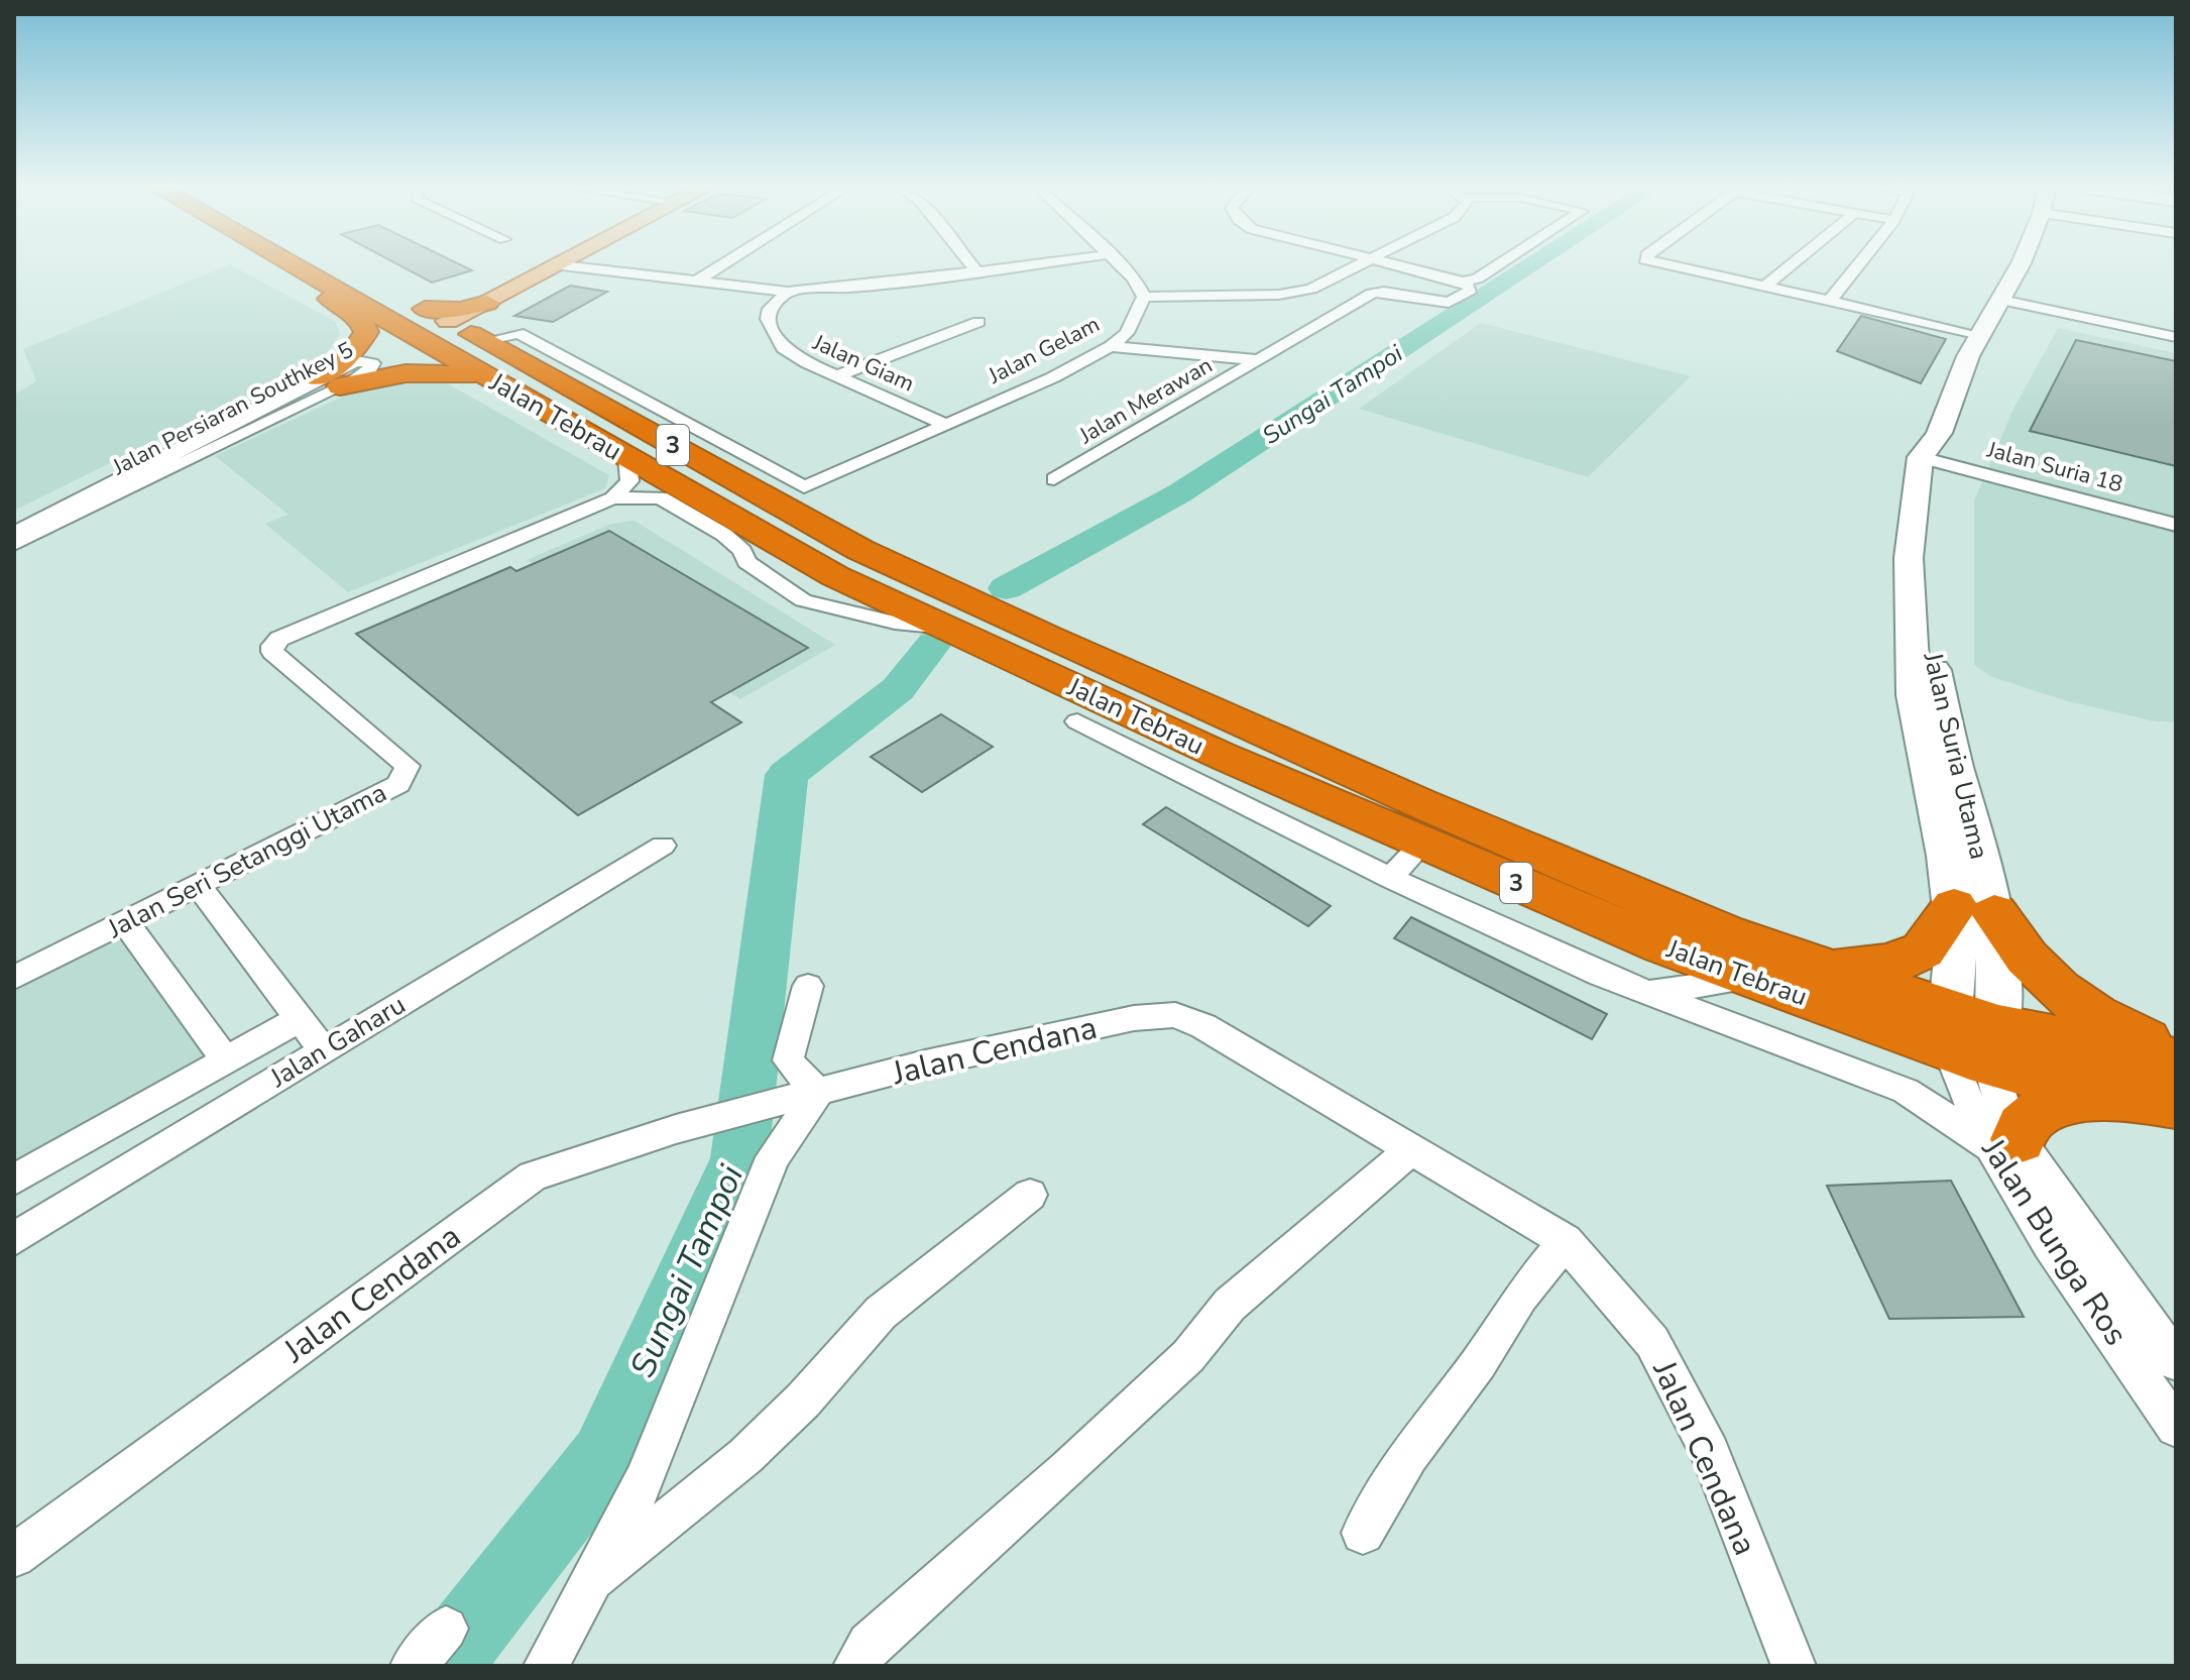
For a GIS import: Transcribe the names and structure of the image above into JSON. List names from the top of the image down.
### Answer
{
  "streets": {
    "highway": ["Jalan Tebrau", "3"],
    "main road": ["Jalan Suria Utama"],
    "street": [
      "Jalan Gelam",
      "Jalan Giam",
      "Jalan Merawan",
      "Jalan Persiaran Southkey 5",
      "Jalan Suria 18",
      "Jalan Seri Setanggi Utama",
      "Jalan Gaharu",
      "Jalan Cendana",
      "Jalan Bunga Ros"
    ]
  },
  "crossings": [
    ["Jalan Gelam", "Jalan Giam"],
    ["Jalan Gelam", "Jalan Merawan"],
    ["Jalan Gelam", "Jalan Tebrau"],
    ["Jalan Tebrau", "Jalan Suria Utama"],
    ["Jalan Tebrau", "Jalan Seri Setanggi Utama"],
    ["Jalan Tebrau", "Jalan Bunga Ros"],
    ["Jalan Suria 18", "Jalan Suria Utama"],
    ["Jalan Suria Utama", "Jalan Bunga Ros"]
  ],
  "water": ["Sungai Tampoi"]
}
